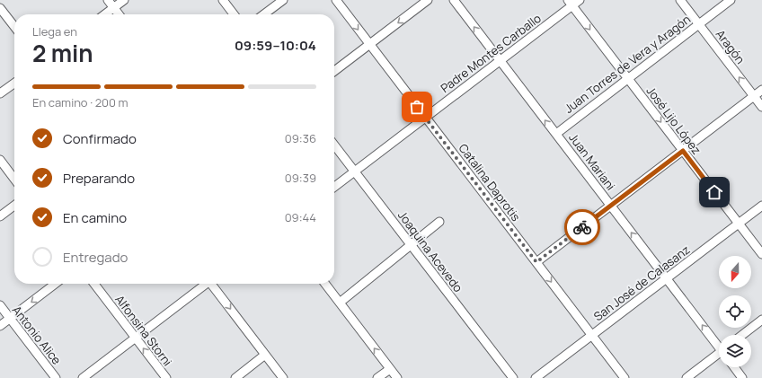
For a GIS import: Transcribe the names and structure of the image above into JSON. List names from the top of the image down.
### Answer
{
  "streets": {
    "street": [
      "Aragón",
      "Padre Montes Carballo",
      "Juan Torres de Vera y Aragón",
      "José Lijo López",
      "Juan Mariani",
      "Catalina Daprotis",
      "Joaquina Acevedo",
      "San José de Calasanz",
      "Alfonsina Storni",
      "Antonio Alice"
    ]
  },
  "crossings": [
    ["Aragón", "Juan Torres de Vera y Aragón"],
    ["Padre Montes Carballo", "José Lijo López"],
    ["Padre Montes Carballo", "Juan Mariani"],
    ["Padre Montes Carballo", "Catalina Daprotis"],
    ["Padre Montes Carballo", "Joaquina Acevedo"],
    ["Juan Torres de Vera y Aragón", "José Lijo López"],
    ["Juan Torres de Vera y Aragón", "Juan Mariani"],
    ["José Lijo López", "San José de Calasanz"],
    ["Juan Mariani", "San José de Calasanz"],
    ["Catalina Daprotis", "San José de Calasanz"]
  ],
  "one_way": [
    "Aragón",
    "José Lijo López",
    "Juan Mariani",
    "Alfonsina Storni"
  ],
  "north": "bottom",
  "page": {
    "heading": ["2 min", "Llega en", "09:59–10:04"],
    "bar": "En camino · 200 m",
    "list": [
      ["Confirmado", "09:36"],
      ["Preparando", "09:39"],
      ["En camino", "09:44"],
      "Entregado"
    ]
  }
}
